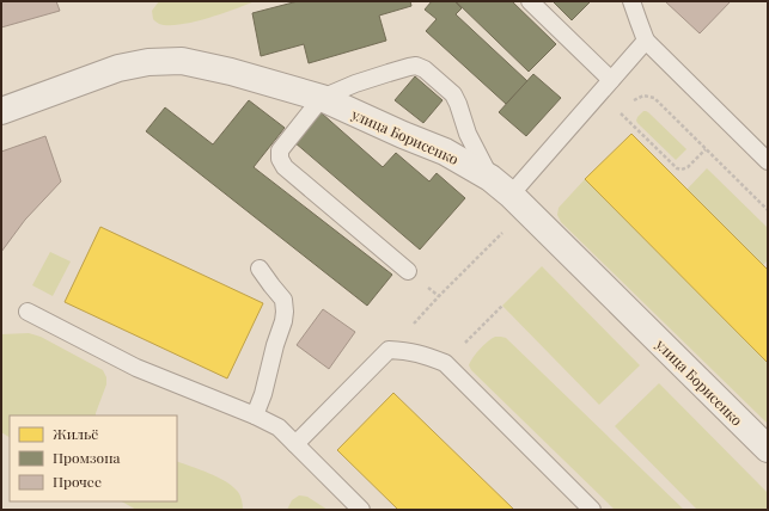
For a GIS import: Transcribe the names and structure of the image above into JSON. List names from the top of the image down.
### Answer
{
  "streets": {
    "street": ["улица Борисенко"]
  },
  "legend": ["Жильё", "Промзона", "Прочее"]
}
